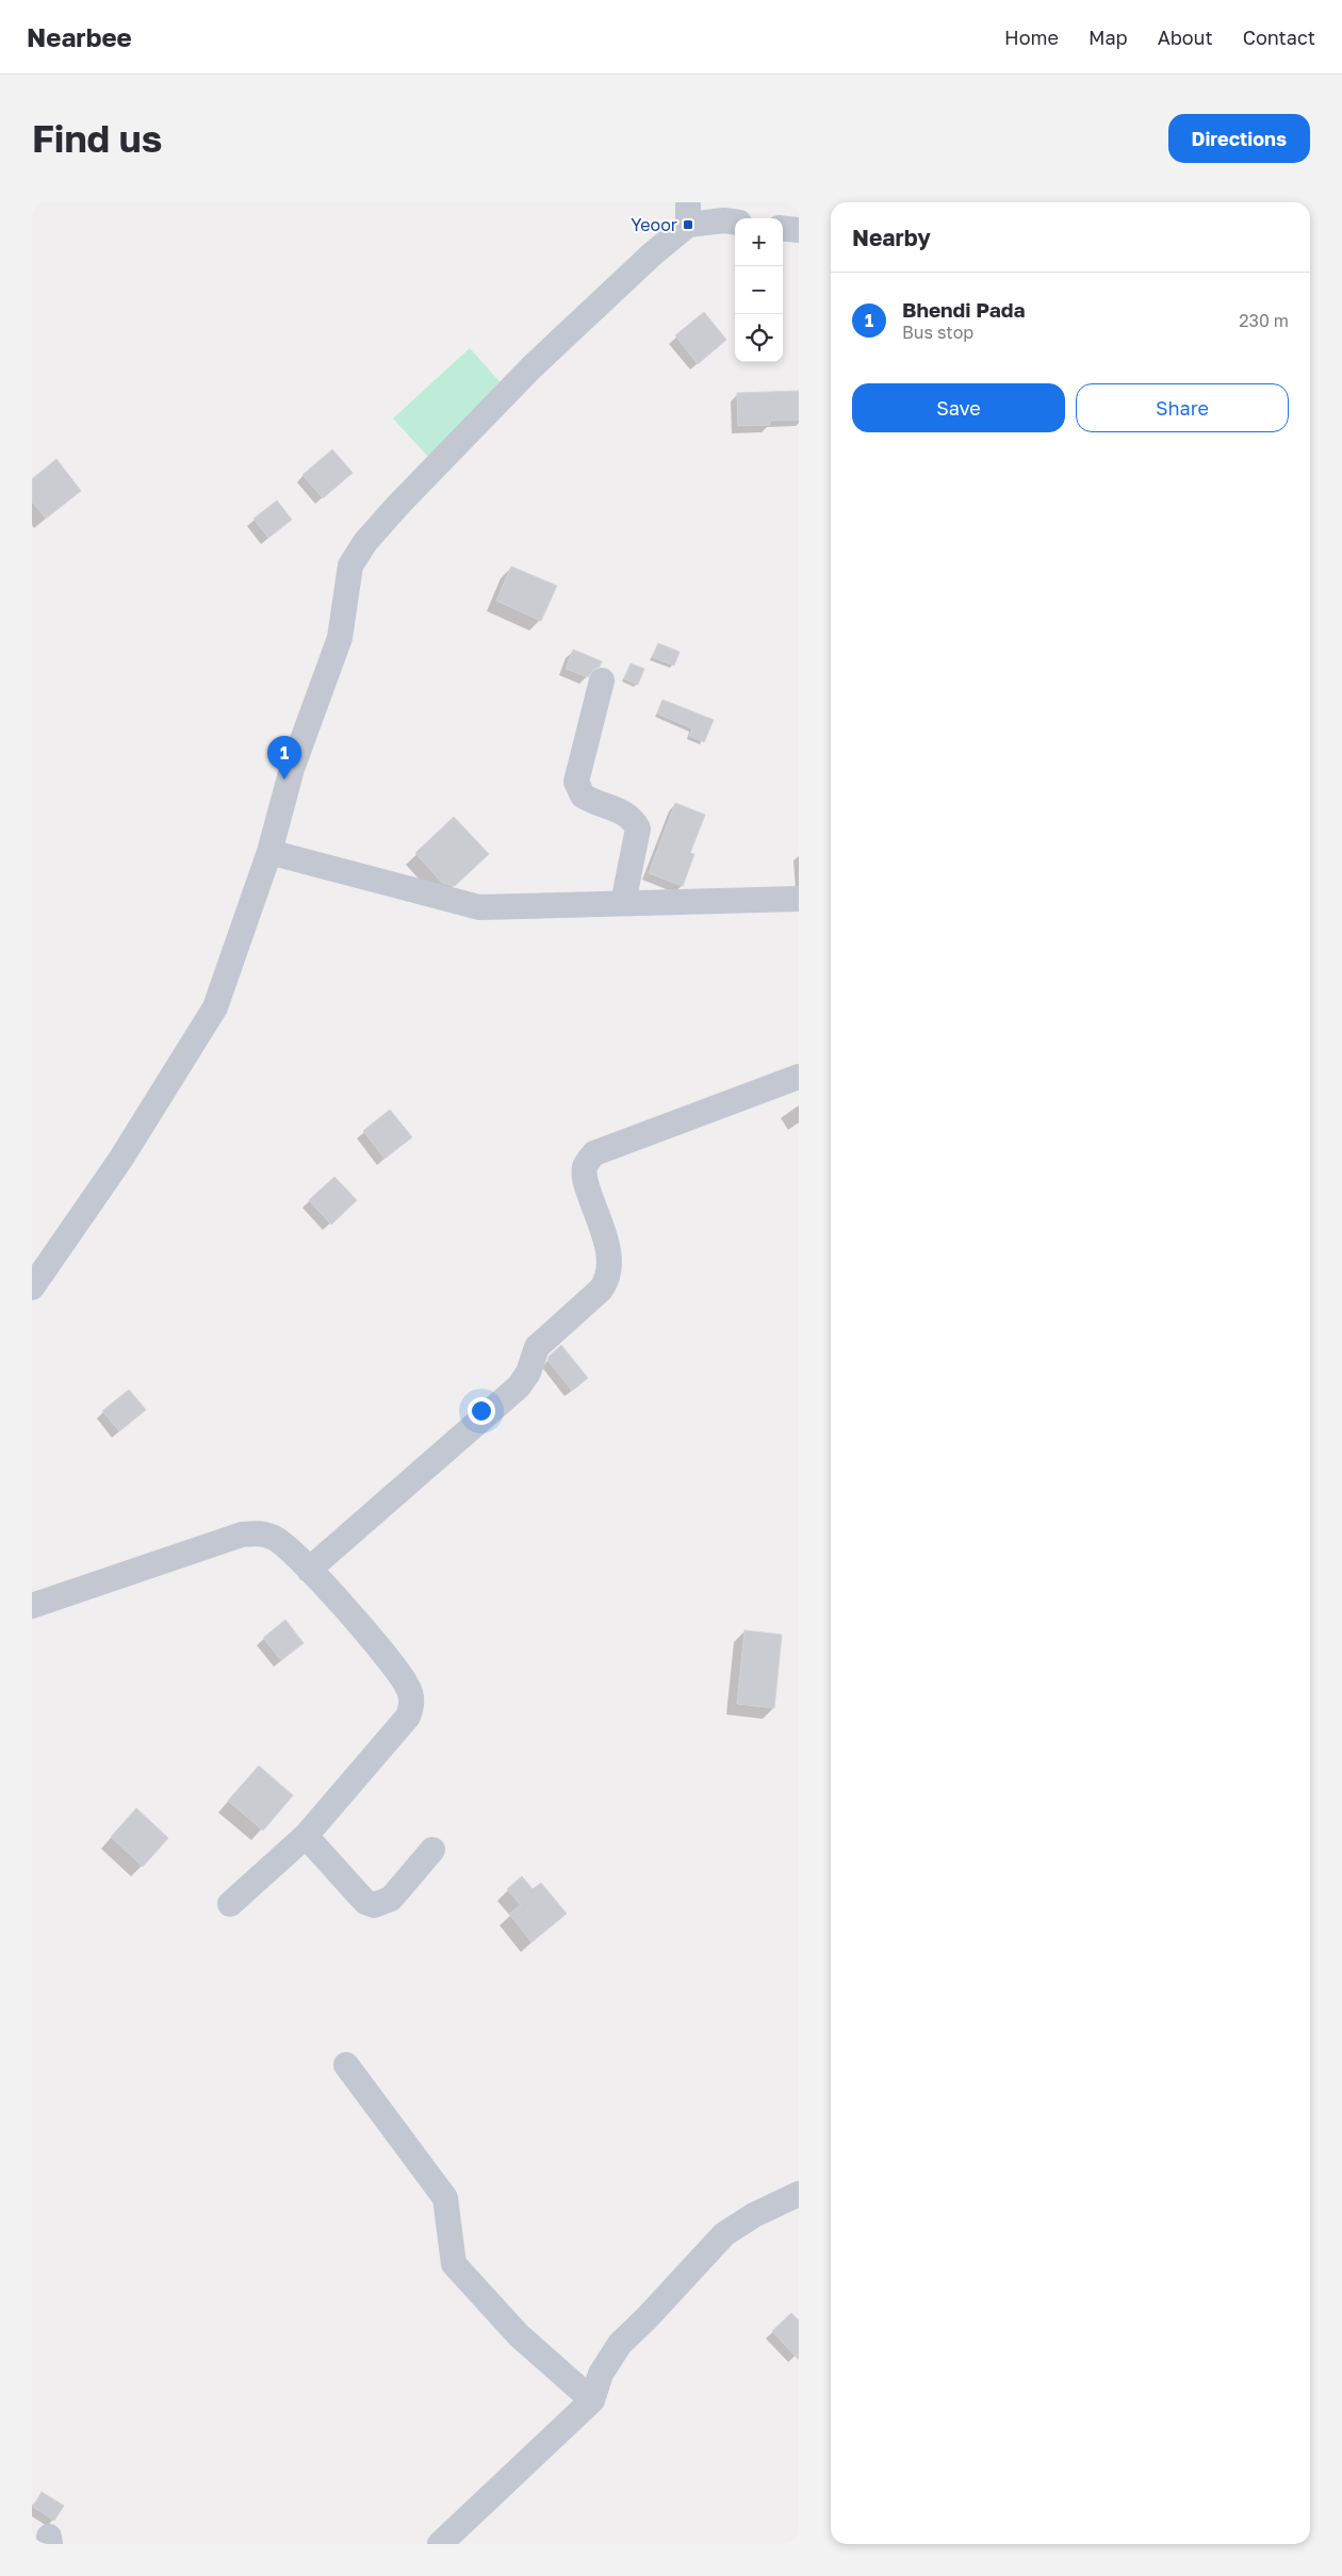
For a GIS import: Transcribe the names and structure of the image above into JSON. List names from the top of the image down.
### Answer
{
  "places": {
    "transit": ["Yeoor"]
  },
  "page": {
    "header": "Nearbee",
    "nav": [
      "Home",
      "Map",
      "About",
      "Contact"
    ],
    "buttons": [
      "Directions",
      ["Save", "Share"]
    ],
    "title": "Find us",
    "heading": "Nearby",
    "map_buttons": ["+", "−"],
    "list": [
      {
        "mark": "1",
        "name": "Bhendi Pada",
        "note": "Bus stop",
        "value": "230 m"
      }
    ],
    "pins": "1"
  }
}
